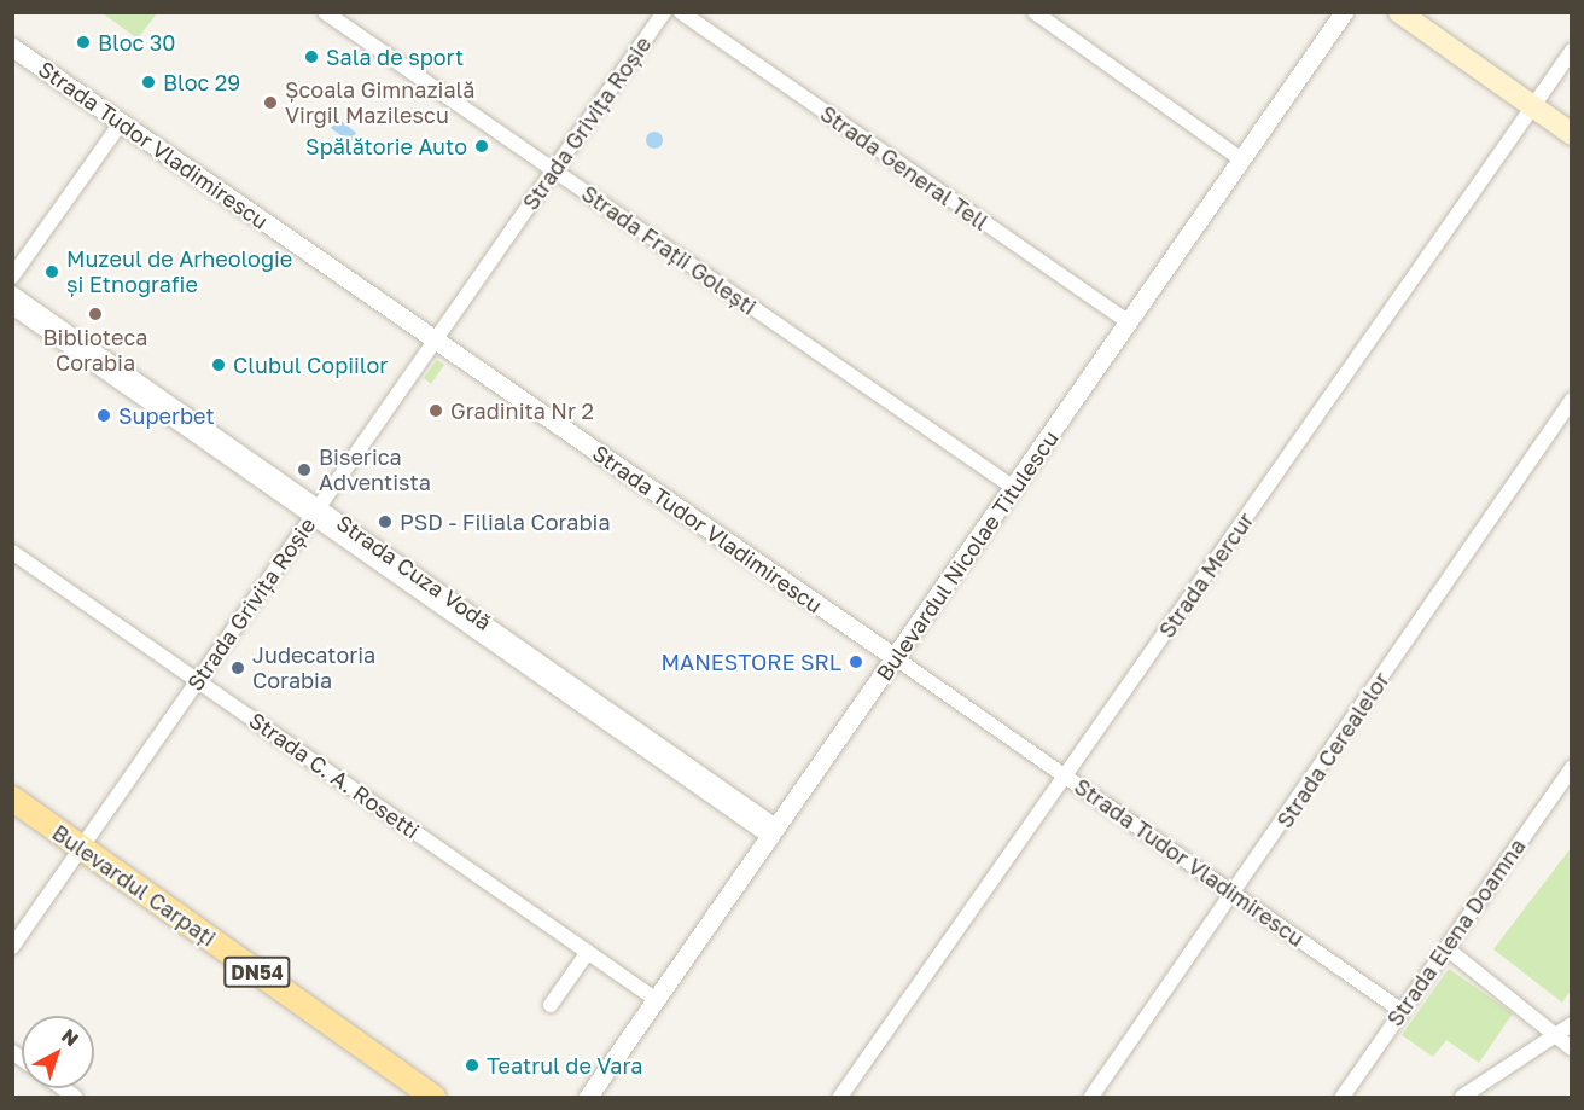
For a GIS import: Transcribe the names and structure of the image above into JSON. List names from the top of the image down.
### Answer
{
  "streets": {
    "main road": ["Bulevardul Carpați", "DN54"],
    "street": [
      "Strada Grivița Roșie",
      "Strada Tudor Vladimirescu",
      "Strada General Tell",
      "Strada Frații Golești",
      "Bulevardul Nicolae Titulescu",
      "Strada Cuza Vodă",
      "Strada Mercur",
      "Strada Cerealelor",
      "Strada C. A. Rosetti",
      "Strada Elena Doamna"
    ]
  },
  "crossings": [
    ["Strada Grivița Roșie", "Strada Tudor Vladimirescu"],
    ["Strada Grivița Roșie", "Strada Frații Golești"],
    ["Strada Grivița Roșie", "Strada Cuza Vodă"],
    ["Strada Grivița Roșie", "Strada C. A. Rosetti"],
    ["Strada Grivița Roșie", "Bulevardul Carpați"],
    ["Strada Tudor Vladimirescu", "Bulevardul Nicolae Titulescu"],
    ["Strada Tudor Vladimirescu", "Strada Mercur"],
    ["Strada Tudor Vladimirescu", "Strada Cerealelor"],
    ["Strada Tudor Vladimirescu", "Strada Elena Doamna"],
    ["Strada General Tell", "Bulevardul Nicolae Titulescu"],
    ["Strada Frații Golești", "Bulevardul Nicolae Titulescu"],
    ["Bulevardul Nicolae Titulescu", "Strada Cuza Vodă"],
    ["Bulevardul Nicolae Titulescu", "Strada C. A. Rosetti"]
  ],
  "places": [
    "Bloc 30",
    "Sala de sport",
    "Bloc 29",
    "Școala Gimnazială Virgil Mazilescu",
    "Spălătorie Auto",
    "Muzeul de Arheologie și Etnografie",
    "Biblioteca Corabia",
    "Clubul Copiilor",
    "Gradinita Nr 2",
    "Superbet",
    "Biserica Adventista",
    "PSD - Filiala Corabia",
    "MANESTORE SRL",
    "Judecatoria Corabia",
    "Teatrul de Vara"
  ],
  "north": "top right"
}
